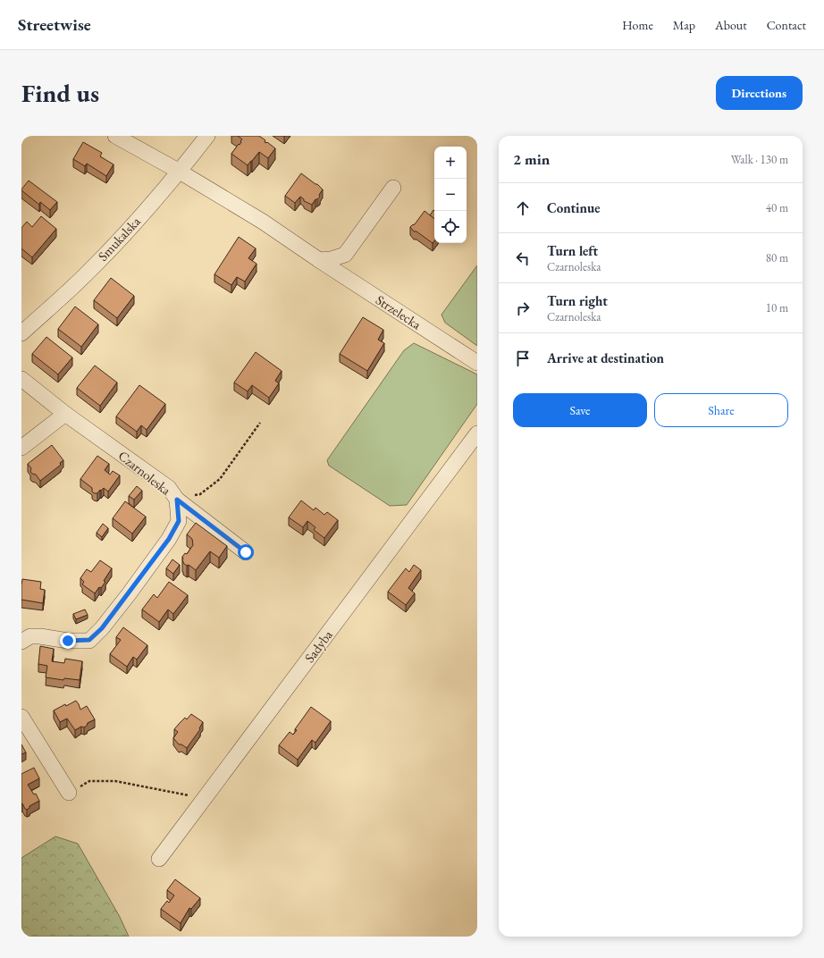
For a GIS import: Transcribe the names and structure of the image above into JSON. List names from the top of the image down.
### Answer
{
  "streets": {
    "street": [
      "Smukalska",
      "Strzelecka",
      "Czarnoleska",
      "Sadyba"
    ]
  },
  "crossings": [
    ["Smukalska", "Strzelecka"]
  ],
  "page": {
    "header": "Streetwise",
    "nav": [
      "Home",
      "Map",
      "About",
      "Contact"
    ],
    "buttons": [
      "Directions",
      ["Save", "Share"]
    ],
    "title": "Find us",
    "heading": ["2 min", "Walk · 130 m"],
    "map_buttons": ["+", "−"],
    "list": [
      ["Continue", "40 m"],
      ["Turn left", "Czarnoleska", "80 m"],
      ["Turn right", "Czarnoleska", "10 m"],
      "Arrive at destination"
    ]
  }
}
